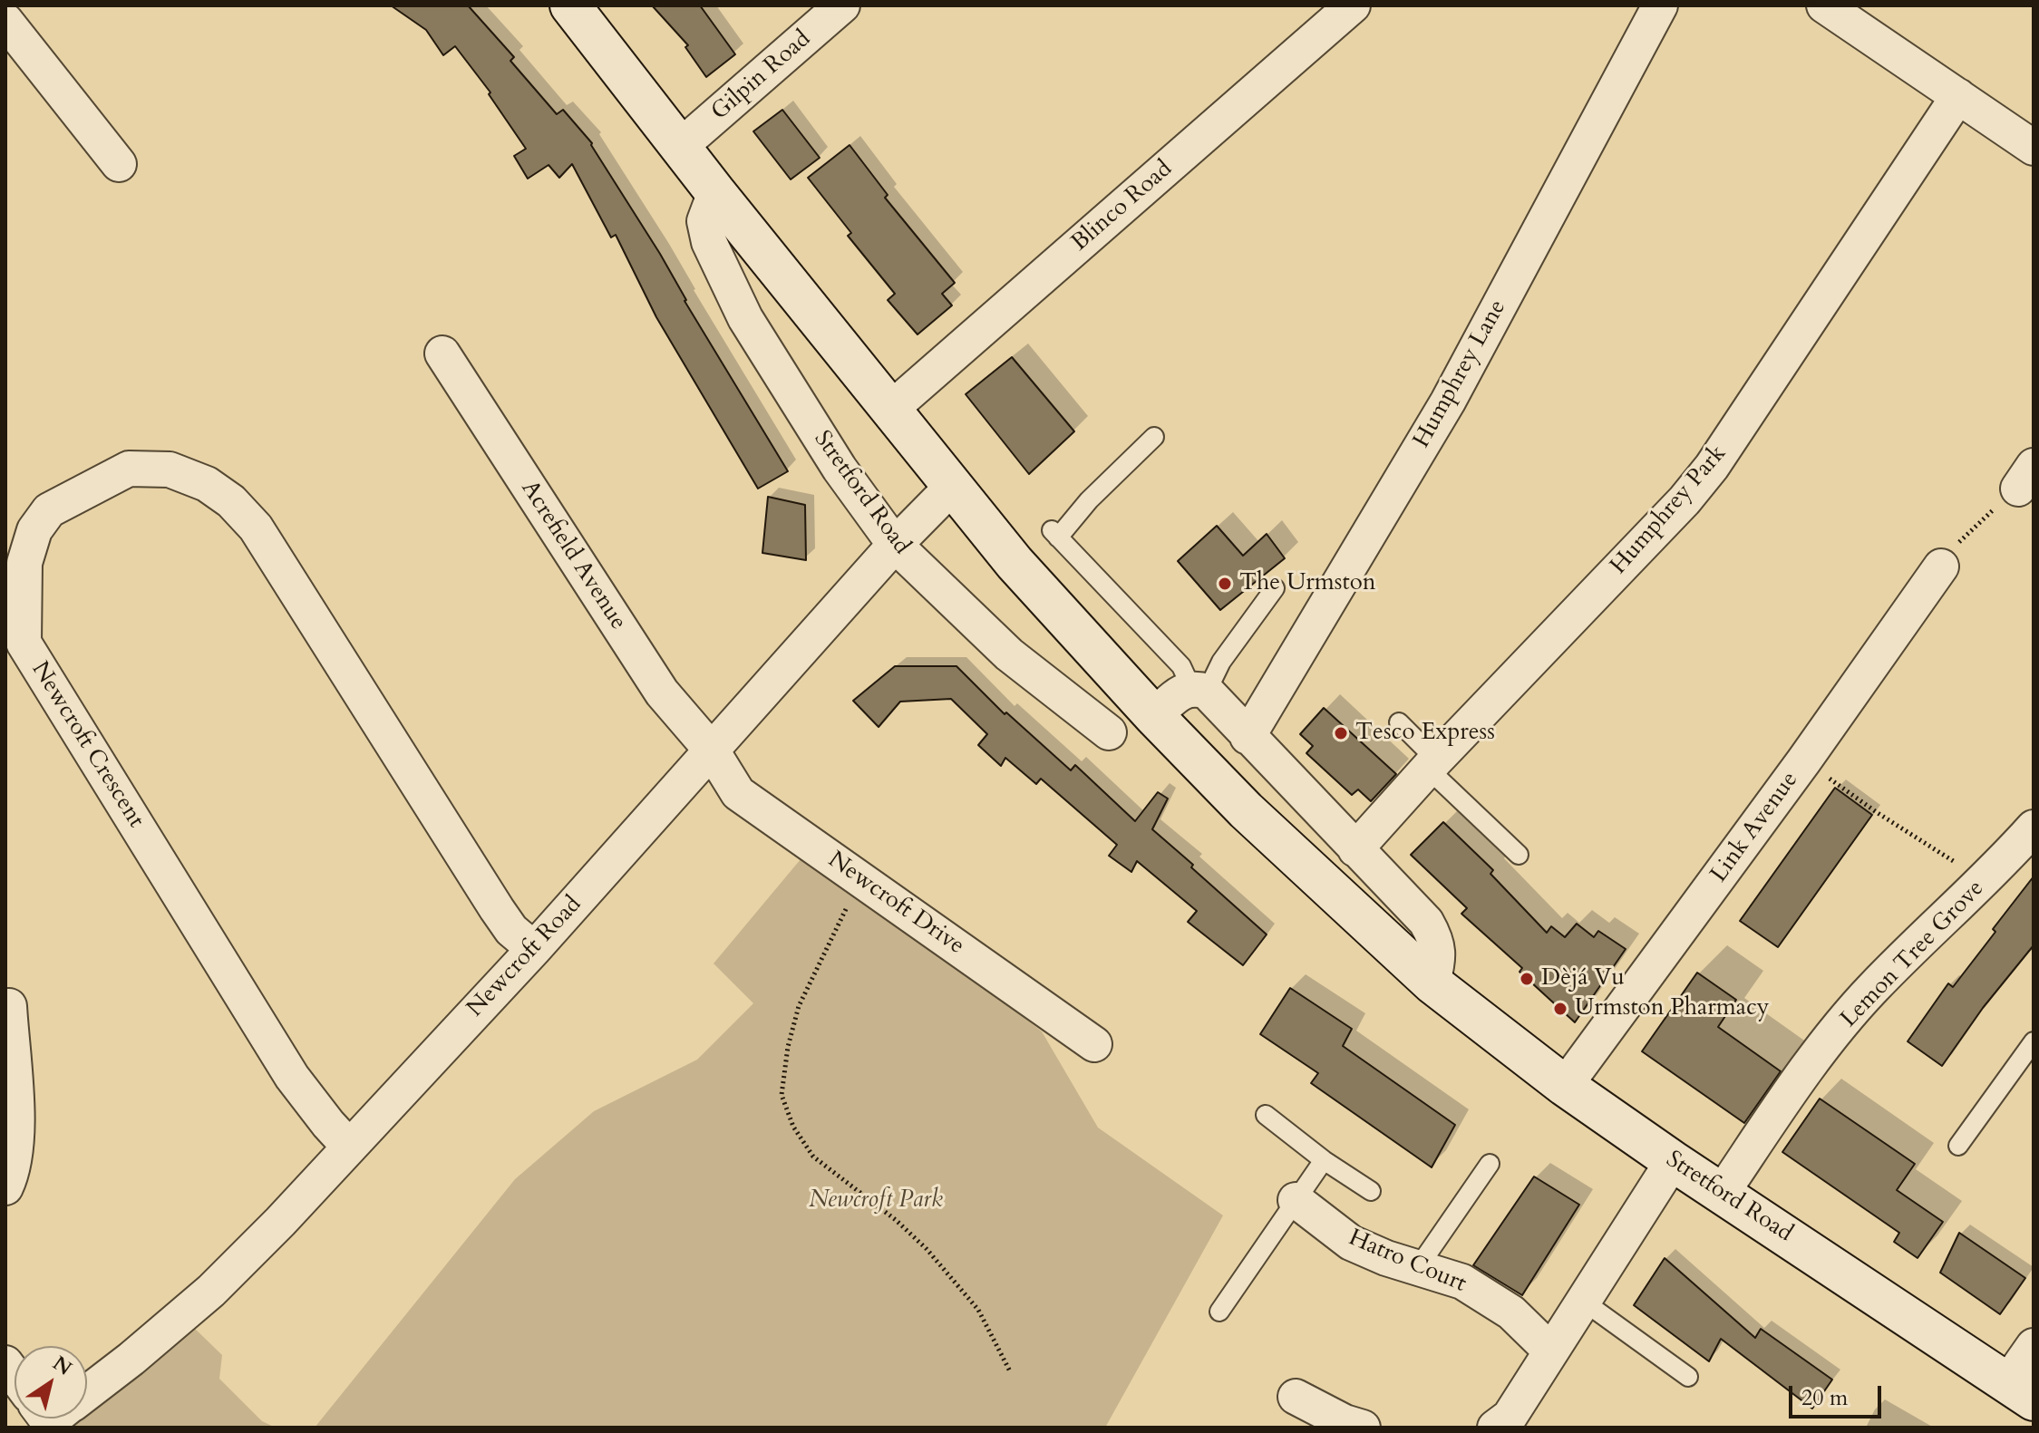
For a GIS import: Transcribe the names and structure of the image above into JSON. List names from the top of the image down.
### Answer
{
  "streets": {
    "main road": ["Stretford Road"],
    "street": [
      "Gilpin Road",
      "Blinco Road",
      "Humphrey Lane",
      "Humphrey Park",
      "Acrefield Avenue",
      "Newcroft Crescent",
      "Link Avenue",
      "Newcroft Drive",
      "Lemon Tree Grove",
      "Newcroft Road",
      "Hatro Court"
    ]
  },
  "crossings": [
    ["Gilpin Road", "Stretford Road"],
    ["Blinco Road", "Stretford Road"],
    ["Stretford Road", "Link Avenue"],
    ["Stretford Road", "Lemon Tree Grove"],
    ["Stretford Road", "Newcroft Road"],
    ["Acrefield Avenue", "Newcroft Drive"],
    ["Acrefield Avenue", "Newcroft Road"],
    ["Newcroft Crescent", "Newcroft Road"],
    ["Newcroft Drive", "Newcroft Road"]
  ],
  "parks": ["Newcroft Park"],
  "places": [
    "The Urmston",
    "Tesco Express",
    "Dèjá Vu",
    "Urmston Pharmacy"
  ],
  "scale_bar": "20 m",
  "north": "top right"
}
